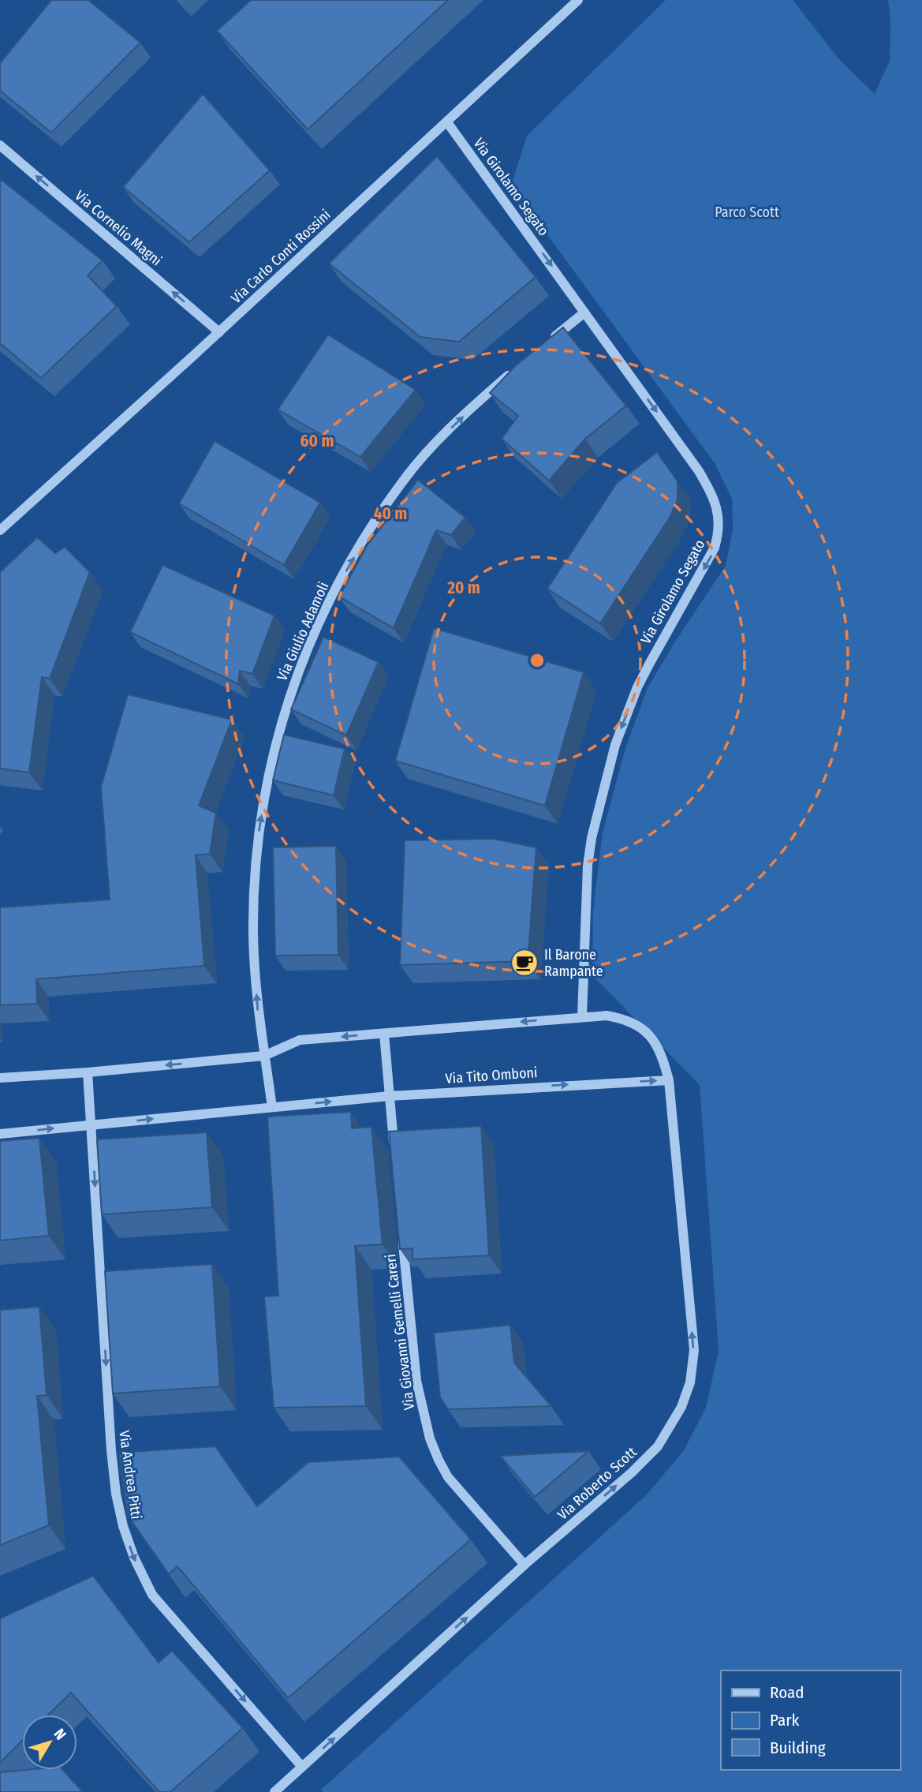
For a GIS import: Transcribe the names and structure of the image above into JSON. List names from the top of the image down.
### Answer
{
  "streets": {
    "street": [
      "Via Girolamo Segato",
      "Via Cornelio Magni",
      "Via Carlo Conti Rossini",
      "Via Giulio Adamoli",
      "Via Tito Omboni",
      "Via Giovanni Gemelli Careri",
      "Via Andrea Pitti",
      "Via Roberto Scott"
    ]
  },
  "crossings": [
    ["Via Girolamo Segato", "Via Carlo Conti Rossini"],
    ["Via Girolamo Segato", "Via Roberto Scott"],
    ["Via Cornelio Magni", "Via Carlo Conti Rossini"],
    ["Via Tito Omboni", "Via Andrea Pitti"],
    ["Via Tito Omboni", "Via Roberto Scott"],
    ["Via Giovanni Gemelli Careri", "Via Roberto Scott"],
    ["Via Andrea Pitti", "Via Roberto Scott"]
  ],
  "one_way": [
    "Via Girolamo Segato",
    "Via Cornelio Magni",
    "Via Giulio Adamoli",
    "Via Andrea Pitti",
    "Via Roberto Scott"
  ],
  "parks": ["Parco Scott"],
  "places": {
    "cafe": ["Il Barone Rampante"]
  },
  "legend": ["Road", "Park", "Building"],
  "north": "top right",
  "rings": ["60 m", "40 m", "20 m"]
}
